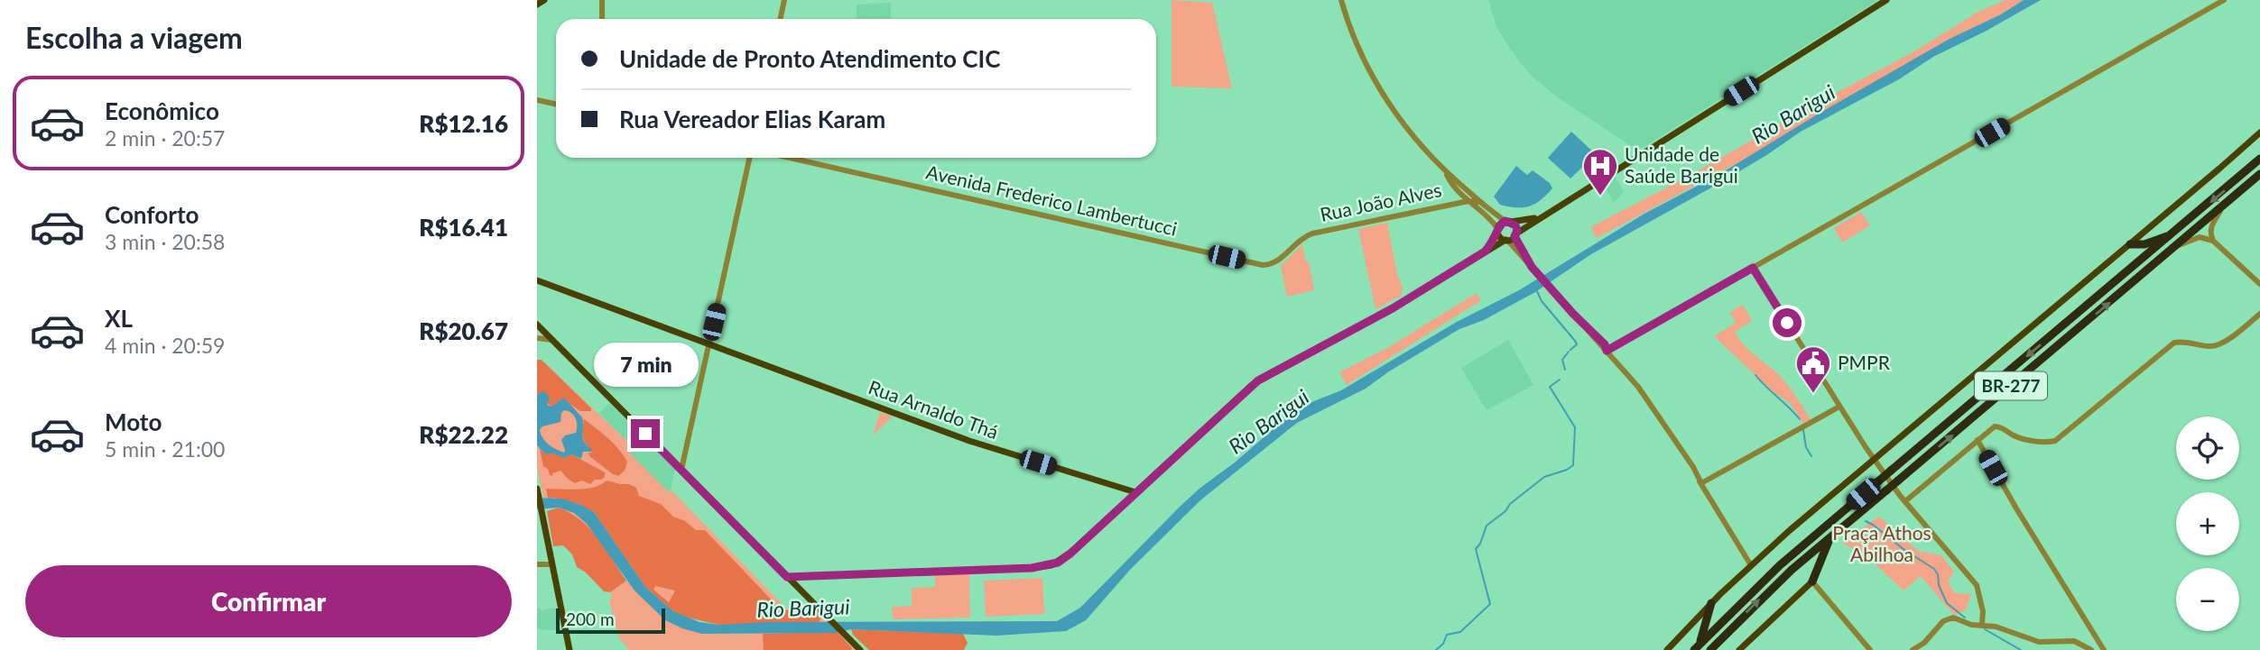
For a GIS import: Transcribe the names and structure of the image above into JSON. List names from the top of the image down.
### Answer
{
  "streets": {
    "highway": ["BR-277"],
    "main road": ["Rua Arnaldo Thá"],
    "street": ["Avenida Frederico Lambertucci", "Rua João Alves"]
  },
  "crossings": [
    ["Avenida Frederico Lambertucci", "Rua João Alves"]
  ],
  "water": ["Rio Barigui"],
  "parks": ["Praça Athos Abilhoa"],
  "places": {
    "hospital": ["Unidade de Saúde Barigui"],
    "public building": ["PMPR"]
  },
  "scale_bar": "200 m",
  "page": {
    "heading": "Escolha a viagem",
    "banner": ["Unidade de Pronto Atendimento CIC", "Rua Vereador Elias Karam"],
    "list": [
      {
        "name": "Econômico",
        "note": "2 min · 20:57",
        "value": "R$12.16"
      },
      {
        "name": "Conforto",
        "note": "3 min · 20:58",
        "value": "R$16.41"
      },
      {
        "name": "XL",
        "note": "4 min · 20:59",
        "value": "R$20.67"
      },
      {
        "name": "Moto",
        "note": "5 min · 21:00",
        "value": "R$22.22"
      }
    ],
    "bubble": "7 min",
    "map_buttons": ["+", "−"],
    "buttons": "Confirmar",
    "scale": "200 m"
  }
}
